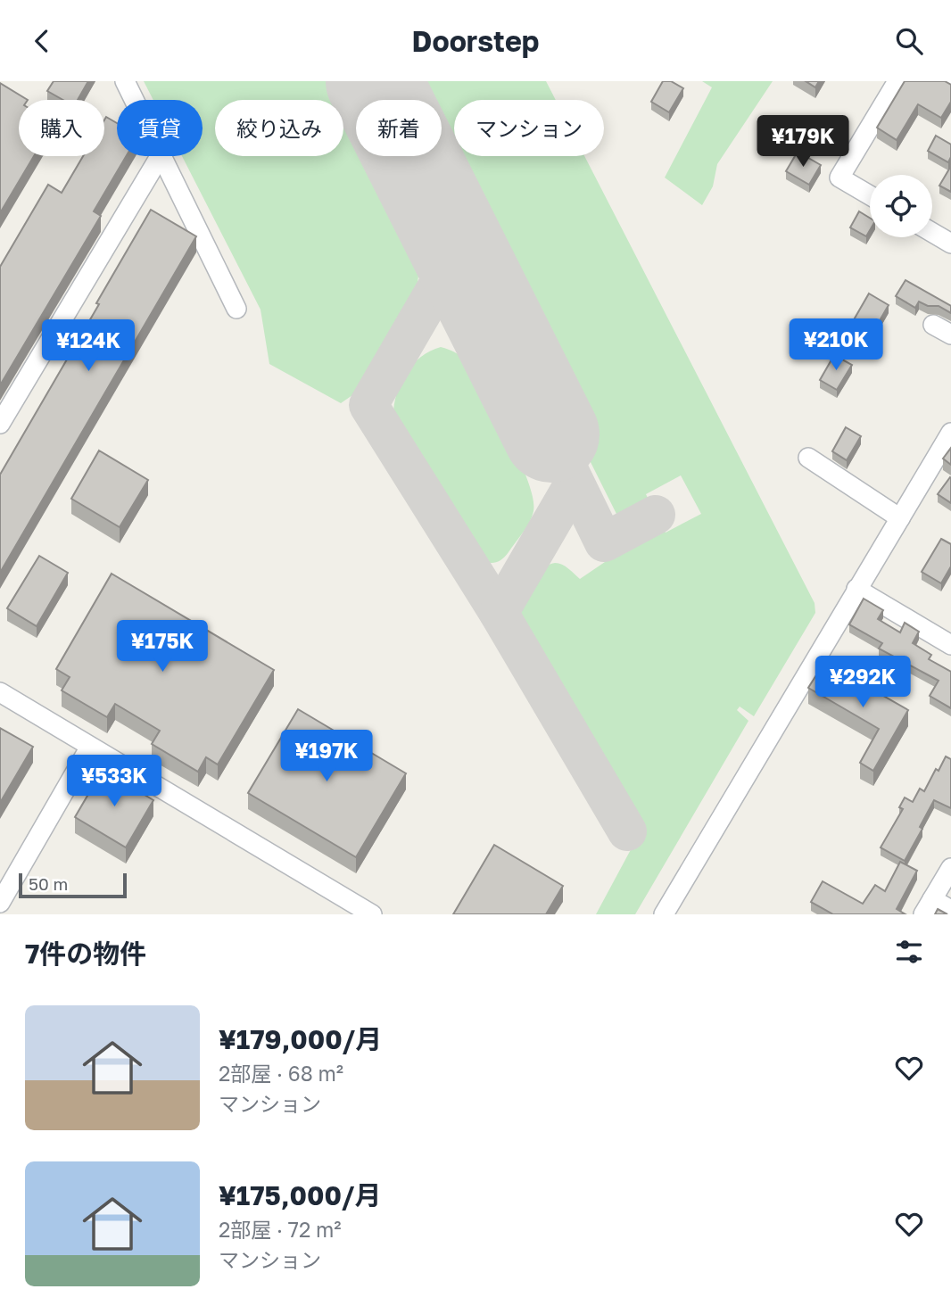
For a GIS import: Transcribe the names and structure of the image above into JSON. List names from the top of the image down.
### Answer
{
  "scale_bar": "50 m",
  "page": {
    "header": "Doorstep",
    "chip": [
      "購入",
      "賃貸",
      "絞り込み",
      "新着",
      "マンション"
    ],
    "price": [
      "¥179K",
      "¥210K",
      "¥124K",
      "¥175K",
      "¥292K",
      "¥197K",
      "¥533K"
    ],
    "scale": "50 m",
    "heading": "7件の物件",
    "list": [
      {
        "name": "¥179,000/月",
        "note": "2部屋 · 68 m² · マンション"
      },
      {
        "name": "¥175,000/月",
        "note": "2部屋 · 72 m² · マンション"
      }
    ]
  }
}
